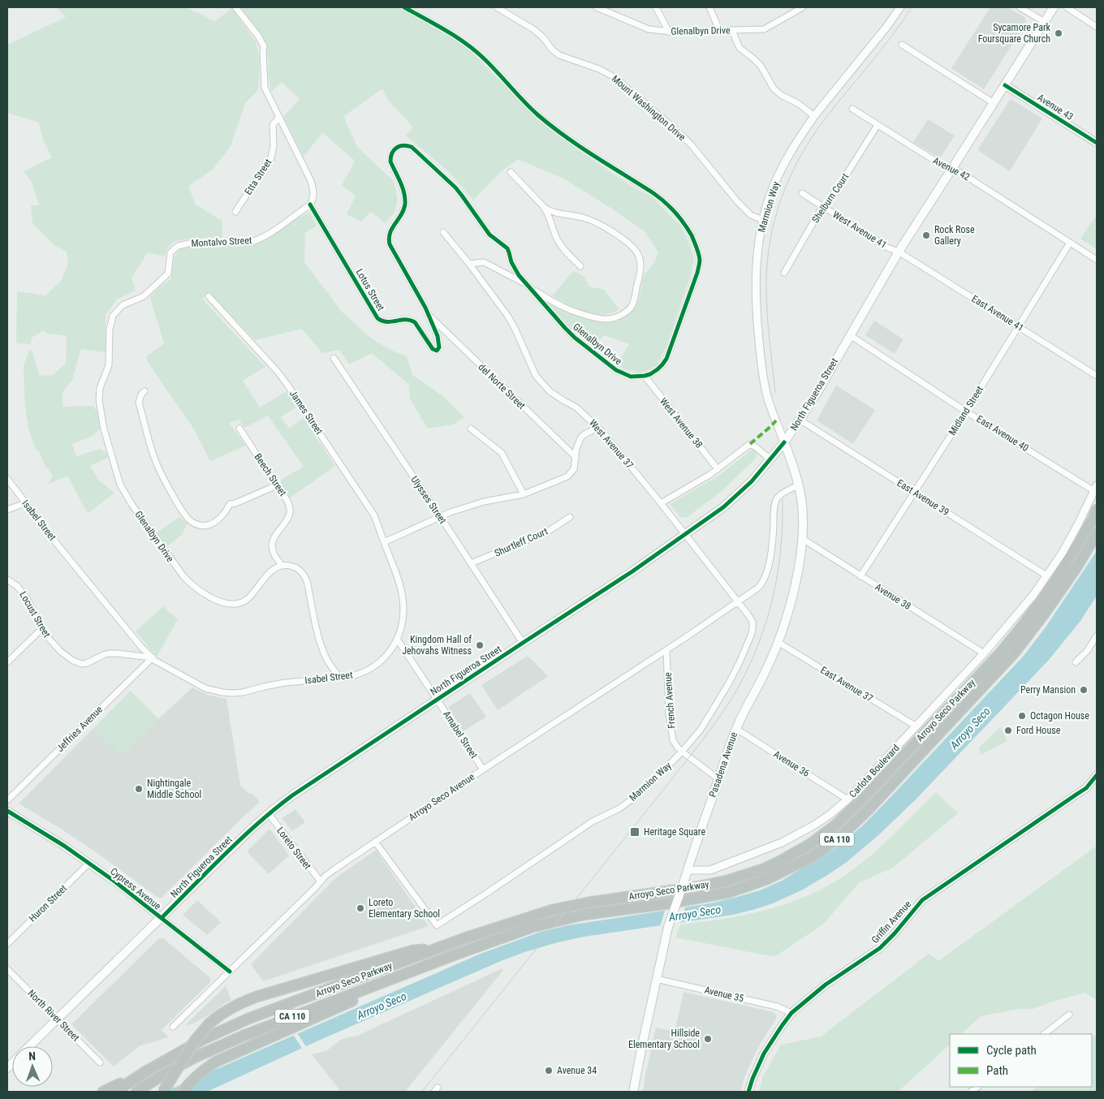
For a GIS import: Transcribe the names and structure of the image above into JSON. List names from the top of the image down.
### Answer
{
  "streets": {
    "highway": ["Arroyo Seco Parkway", "CA 110"],
    "main road": ["North Figueroa Street", "Pasadena Avenue"],
    "street": [
      "Glenalbyn Drive",
      "Avenue 43",
      "Mount Washington Drive",
      "Avenue 42",
      "Etta Street",
      "Shelburn Court",
      "Marmion Way",
      "West Avenue 41",
      "Montalvo Street",
      "Lotus Street",
      "East Avenue 41",
      "del Norte Street",
      "Midland Street",
      "James Street",
      "West Avenue 38",
      "East Avenue 40",
      "West Avenue 37",
      "Beech Street",
      "East Avenue 39",
      "Ulysses Street",
      "Isabel Street",
      "Shurtleff Court",
      "Avenue 38",
      "Locust Street",
      "East Avenue 37",
      "French Avenue",
      "Jeffries Avenue",
      "Amabel Street",
      "Avenue 36",
      "Carlota Boulevard",
      "Arroyo Seco Avenue",
      "Loreto Street",
      "Cypress Avenue",
      "Huron Street",
      "Griffin Avenue",
      "Avenue 35",
      "North River Street"
    ]
  },
  "crossings": [
    ["Glenalbyn Drive", "Montalvo Street"],
    ["Glenalbyn Drive", "Lotus Street"],
    ["Glenalbyn Drive", "del Norte Street"],
    ["Glenalbyn Drive", "West Avenue 38"],
    ["Glenalbyn Drive", "Beech Street"],
    ["Avenue 43", "North Figueroa Street"],
    ["Mount Washington Drive", "Marmion Way"],
    ["Avenue 42", "Shelburn Court"],
    ["Avenue 42", "North Figueroa Street"],
    ["Avenue 42", "Midland Street"],
    ["Shelburn Court", "West Avenue 41"],
    ["Marmion Way", "North Figueroa Street"],
    ["Marmion Way", "West Avenue 37"],
    ["Marmion Way", "French Avenue"],
    ["Marmion Way", "Pasadena Avenue"],
    ["Marmion Way", "Arroyo Seco Avenue"],
    ["West Avenue 41", "East Avenue 41"],
    ["West Avenue 41", "North Figueroa Street"],
    ["Montalvo Street", "Lotus Street"],
    ["East Avenue 41", "North Figueroa Street"],
    ["East Avenue 41", "Midland Street"],
    ["North Figueroa Street", "East Avenue 40"],
    ["North Figueroa Street", "West Avenue 37"],
    ["North Figueroa Street", "East Avenue 39"],
    ["North Figueroa Street", "Ulysses Street"],
    ["North Figueroa Street", "Amabel Street"],
    ["North Figueroa Street", "Pasadena Avenue"],
    ["North Figueroa Street", "Loreto Street"],
    ["North Figueroa Street", "Cypress Avenue"],
    ["North Figueroa Street", "North River Street"],
    ["Midland Street", "East Avenue 40"],
    ["Midland Street", "East Avenue 39"],
    ["Midland Street", "Avenue 38"],
    ["James Street", "Isabel Street"],
    ["East Avenue 40", "Carlota Boulevard"],
    ["West Avenue 37", "Arroyo Seco Avenue"],
    ["East Avenue 39", "Carlota Boulevard"],
    ["Ulysses Street", "Shurtleff Court"],
    ["Isabel Street", "Locust Street"],
    ["Isabel Street", "Jeffries Avenue"],
    ["Isabel Street", "Amabel Street"],
    ["Avenue 38", "Pasadena Avenue"],
    ["Avenue 38", "Carlota Boulevard"],
    ["Locust Street", "Jeffries Avenue"],
    ["East Avenue 37", "Pasadena Avenue"],
    ["East Avenue 37", "Carlota Boulevard"],
    ["French Avenue", "Pasadena Avenue"],
    ["French Avenue", "Arroyo Seco Avenue"],
    ["Amabel Street", "Arroyo Seco Avenue"],
    ["Avenue 36", "Pasadena Avenue"],
    ["Avenue 36", "Carlota Boulevard"],
    ["Pasadena Avenue", "Carlota Boulevard"],
    ["Pasadena Avenue", "Avenue 35"],
    ["Arroyo Seco Avenue", "Loreto Street"],
    ["Arroyo Seco Avenue", "Cypress Avenue"],
    ["Cypress Avenue", "Huron Street"],
    ["Griffin Avenue", "Avenue 35"]
  ],
  "water": ["Arroyo Seco"],
  "places": {
    "other": [
      "Sycamore Park Foursquare Church",
      "Rock Rose Gallery",
      "Kingdom Hall of Jehovahs Witness",
      "Perry Mansion",
      "Octagon House",
      "Ford House",
      "Nightingale Middle School",
      "Loreto Elementary School",
      "Hillside Elementary School",
      "Avenue 34"
    ],
    "transit": ["Heritage Square"]
  },
  "legend": ["Cycle path", "Path"],
  "north": "top"
}
